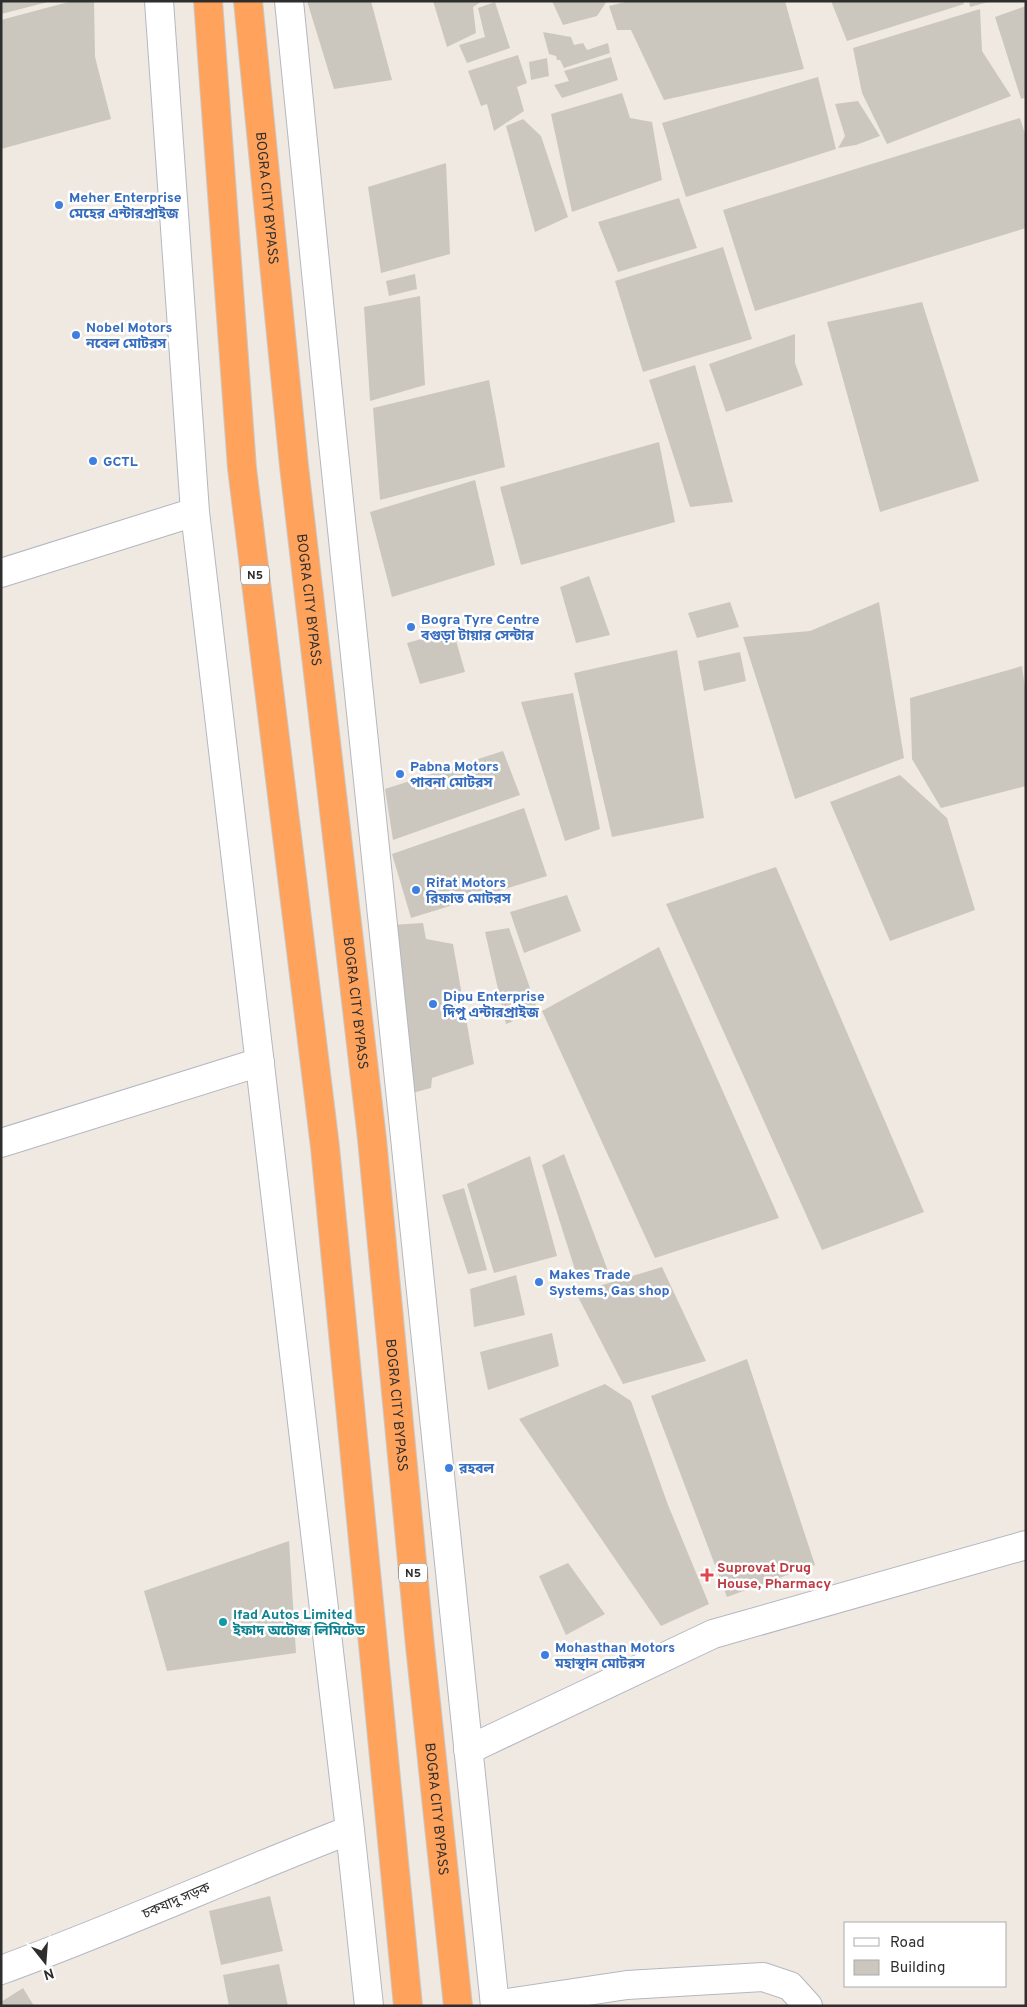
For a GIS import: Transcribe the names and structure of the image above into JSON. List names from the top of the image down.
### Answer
{
  "streets": {
    "highway": ["BOGRA CITY BYPASS", "N5"],
    "street": ["চকযাদু সড়ক"]
  },
  "places": {
    "other": [
      "Meher Enterprise মেহের এন্টারপ্রাইজ",
      "Nobel Motors নবেল মোটরস",
      "GCTL",
      "Bogra Tyre Centre বগুড়া টায়ার সেন্টার",
      "Pabna Motors পাবনা মোটরস",
      "Rifat Motors রিফাত মোটরস",
      "Dipu Enterprise দিপু এন্টারপ্রাইজ",
      "Makes Trade Systems, Gas shop",
      "রহবল",
      "Ifad Autos Limited ইফাদ অটোজ লিমিটেড",
      "Mohasthan Motors মহাস্থান মোটরস"
    ],
    "health": ["Suprovat Drug House, Pharmacy"]
  },
  "legend": ["Road", "Building"],
  "north": "bottom"
}
